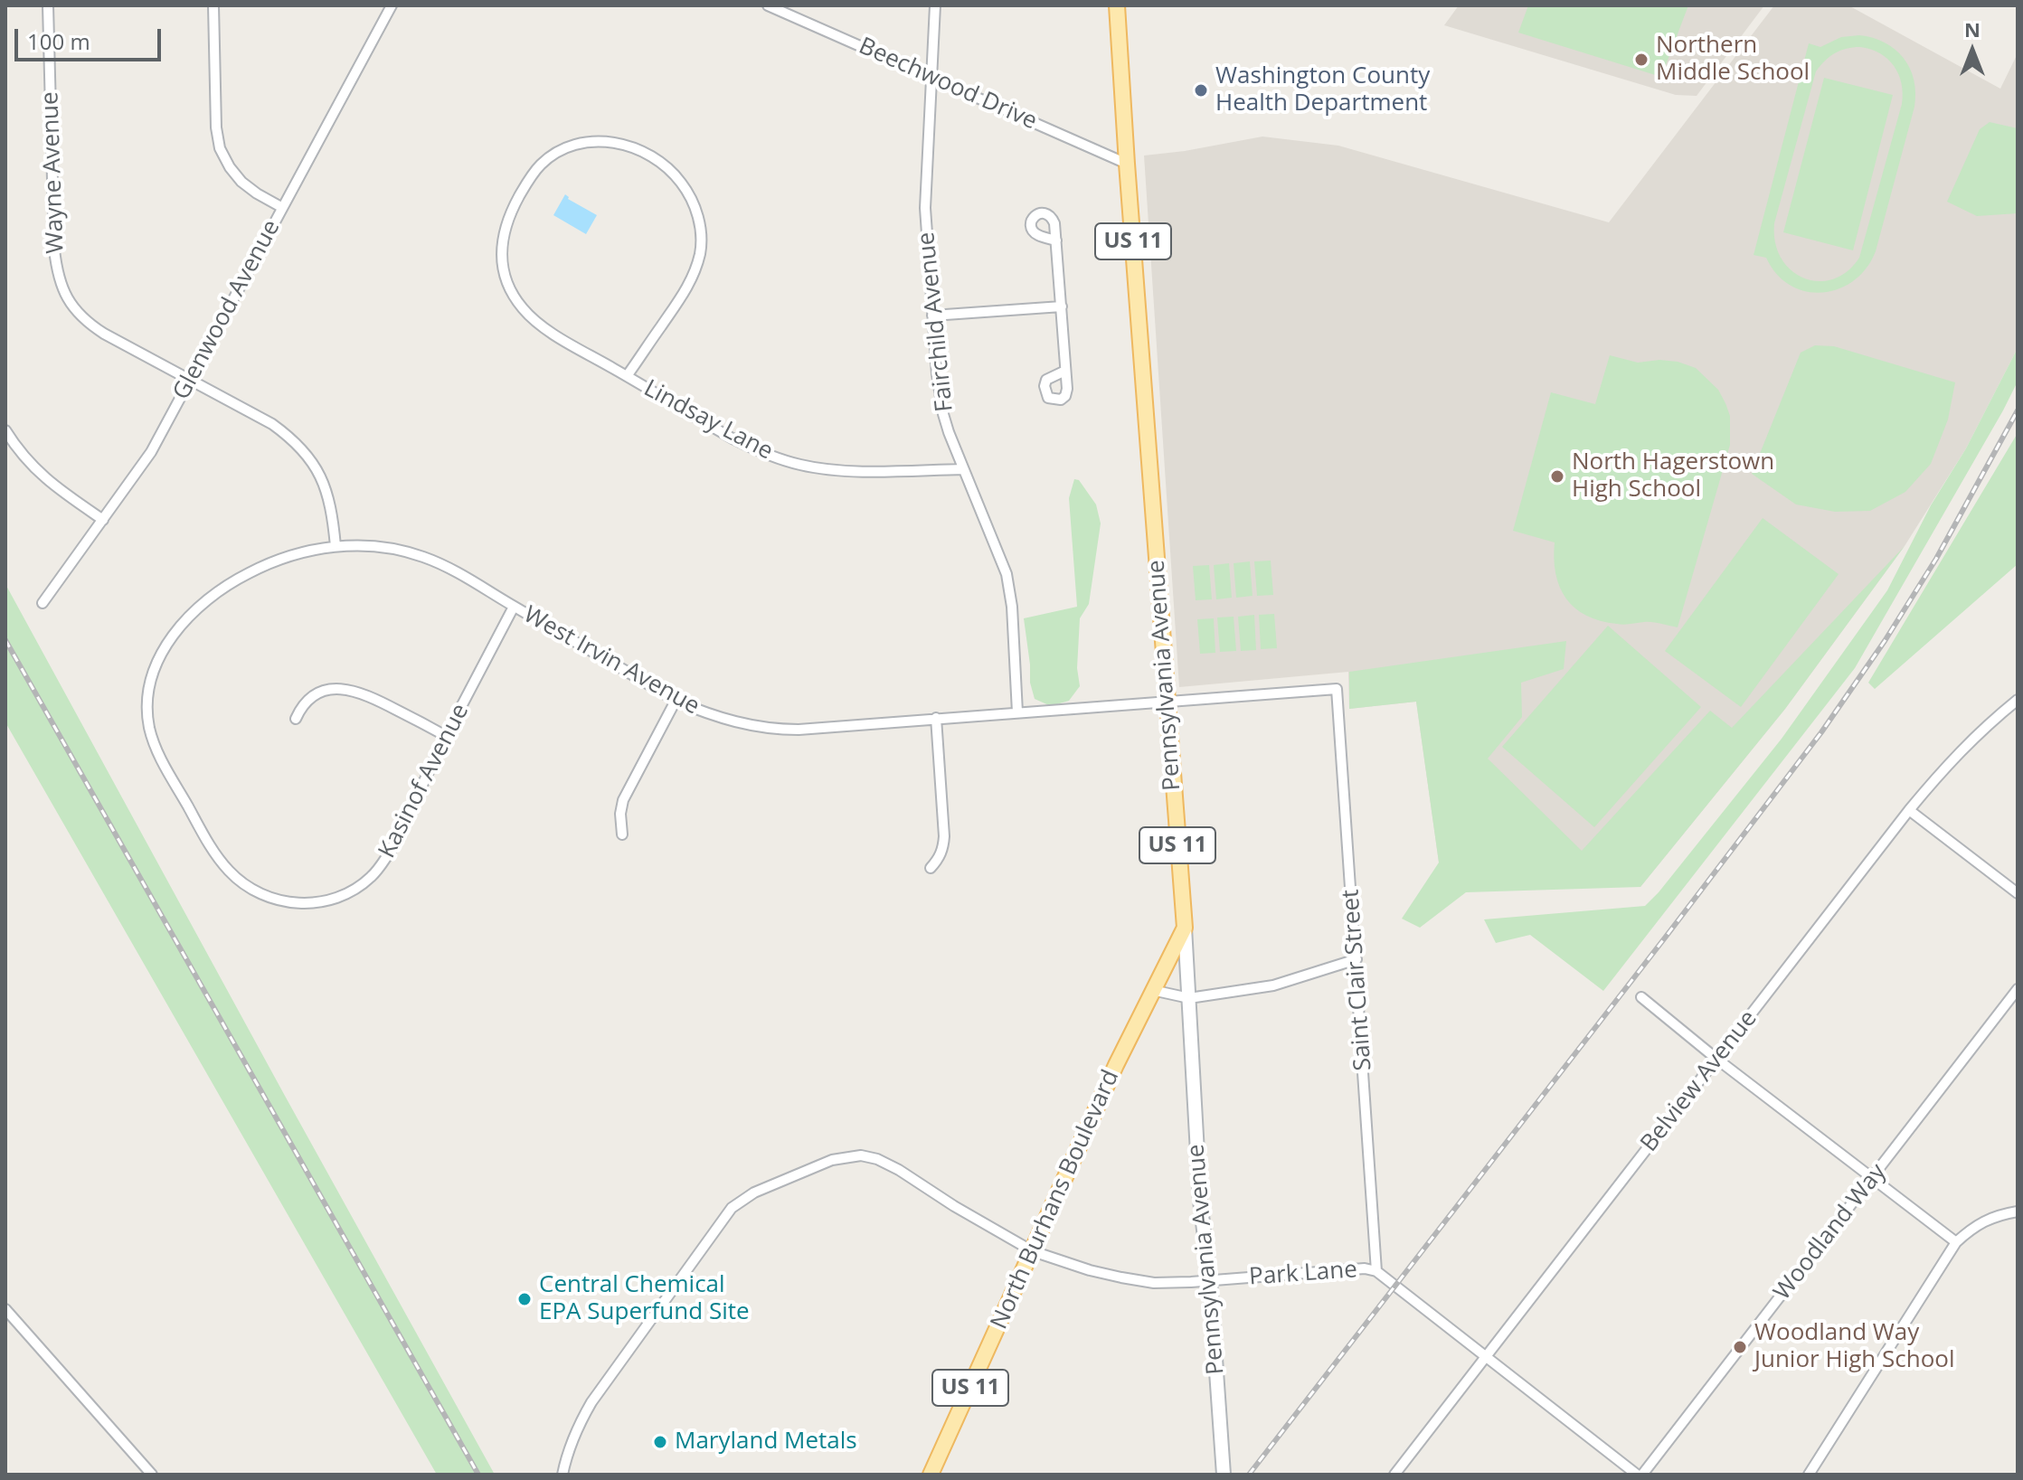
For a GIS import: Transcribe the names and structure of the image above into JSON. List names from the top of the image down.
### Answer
{
  "streets": {
    "main road": ["US 11", "Pennsylvania Avenue", "North Burhans Boulevard"],
    "street": [
      "Beechwood Drive",
      "Wayne Avenue",
      "Glenwood Avenue",
      "Fairchild Avenue",
      "Lindsay Lane",
      "West Irvin Avenue",
      "Kasinof Avenue",
      "Saint Clair Street",
      "Belview Avenue",
      "Woodland Way",
      "Park Lane"
    ]
  },
  "crossings": [
    ["Beechwood Drive", "Fairchild Avenue"],
    ["Beechwood Drive", "Pennsylvania Avenue"],
    ["Wayne Avenue", "Glenwood Avenue"],
    ["Wayne Avenue", "West Irvin Avenue"],
    ["Fairchild Avenue", "Lindsay Lane"],
    ["Fairchild Avenue", "West Irvin Avenue"],
    ["West Irvin Avenue", "Pennsylvania Avenue"],
    ["West Irvin Avenue", "Kasinof Avenue"],
    ["West Irvin Avenue", "Saint Clair Street"],
    ["Pennsylvania Avenue", "North Burhans Boulevard"],
    ["Pennsylvania Avenue", "Park Lane"],
    ["Saint Clair Street", "Park Lane"],
    ["Belview Avenue", "Park Lane"],
    ["North Burhans Boulevard", "Park Lane"],
    ["Woodland Way", "Park Lane"]
  ],
  "places": [
    "Northern Middle School",
    "Washington County Health Department",
    "North Hagerstown High School",
    "Central Chemical EPA Superfund Site",
    "Woodland Way Junior High School",
    "Maryland Metals"
  ],
  "scale_bar": "100 m",
  "north": "top"
}
